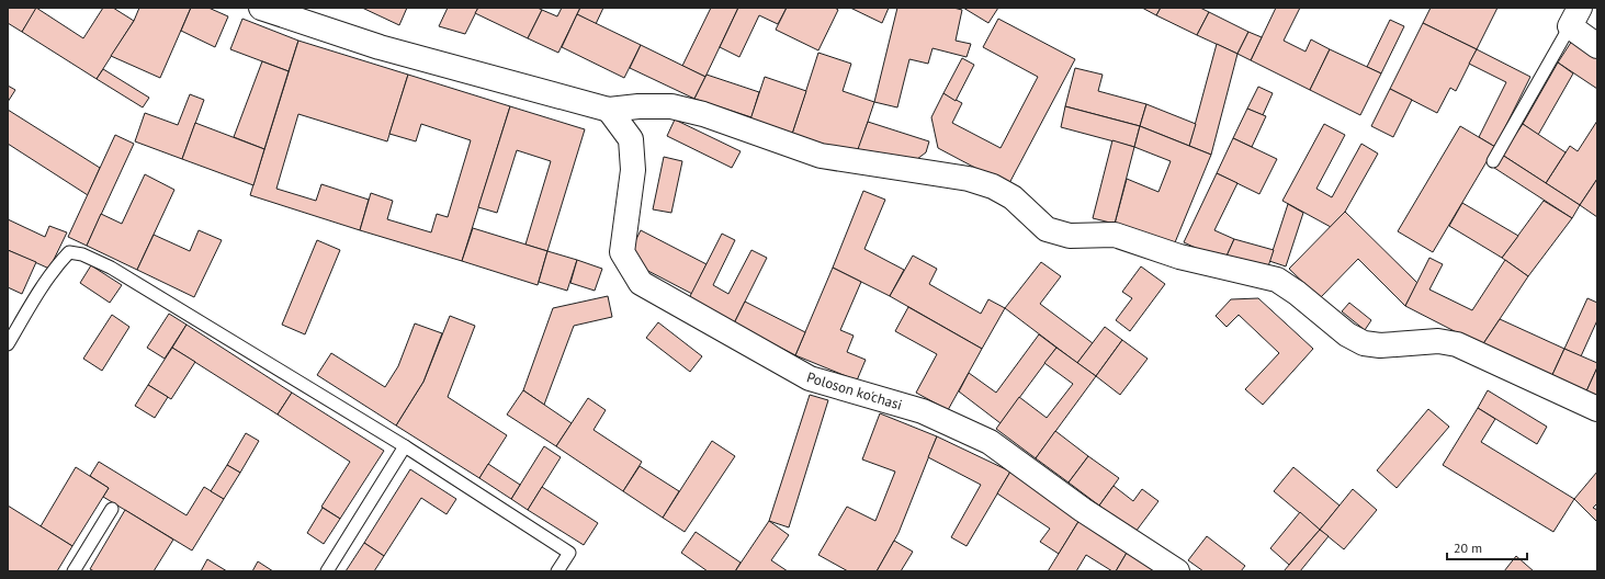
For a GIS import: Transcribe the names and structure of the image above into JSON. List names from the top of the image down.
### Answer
{
  "streets": {
    "street": ["Poloson ko'chasi"]
  },
  "scale_bar": "20 m"
}
